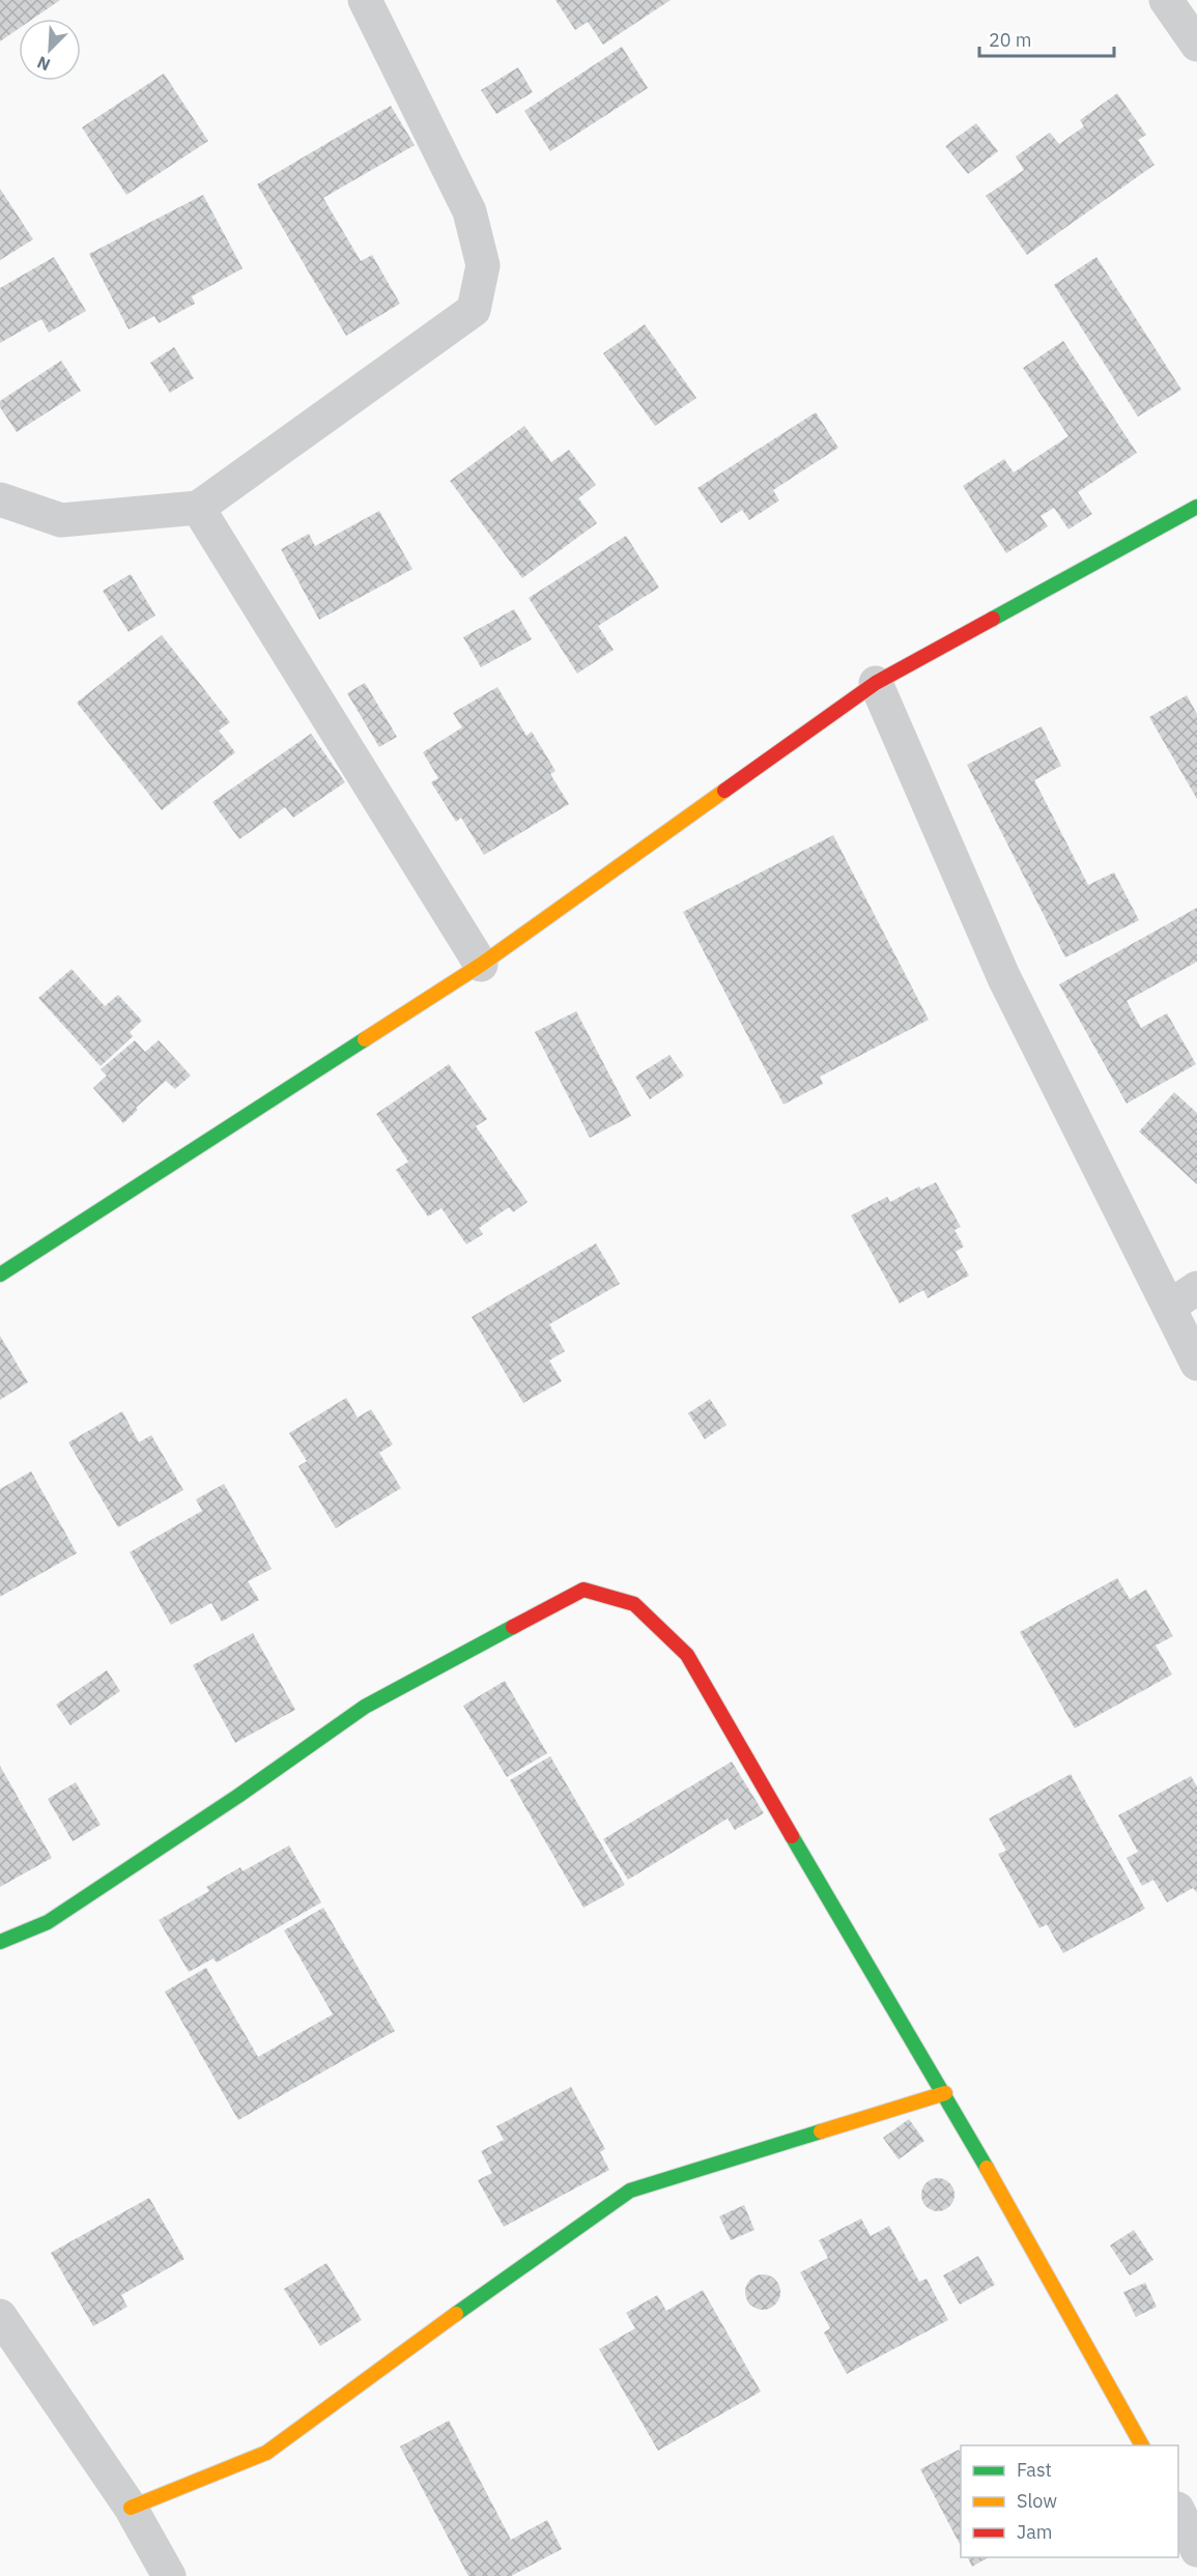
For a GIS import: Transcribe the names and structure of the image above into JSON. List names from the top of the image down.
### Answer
{
  "legend": ["Fast", "Slow", "Jam"],
  "scale_bar": "20 m",
  "north": "bottom left"
}
